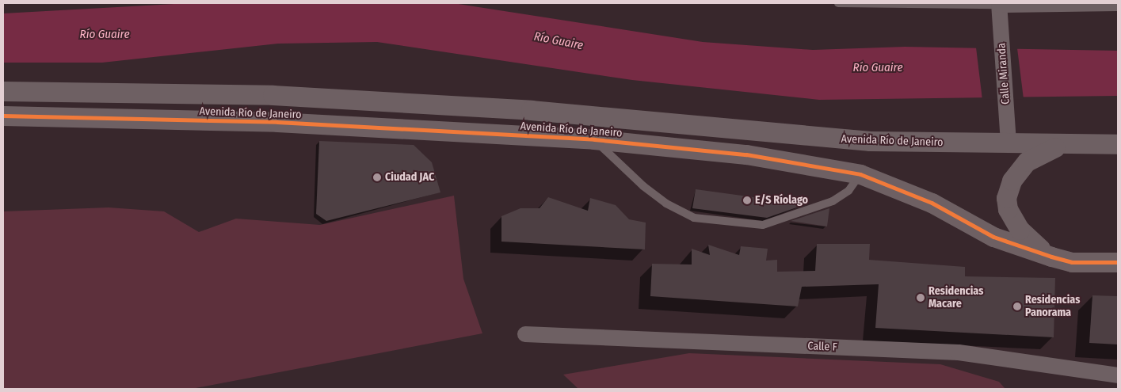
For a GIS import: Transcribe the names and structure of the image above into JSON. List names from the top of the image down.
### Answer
{
  "streets": {
    "street": ["Calle Miranda", "Avenida Río de Janeiro", "Calle F"]
  },
  "crossings": [
    ["Calle Miranda", "Avenida Río de Janeiro"]
  ],
  "water": ["Río Guaire"],
  "places": [
    "Ciudad JAC",
    "E/S Ríolago",
    "Residencias Macare",
    "Residencias Panorama"
  ]
}
